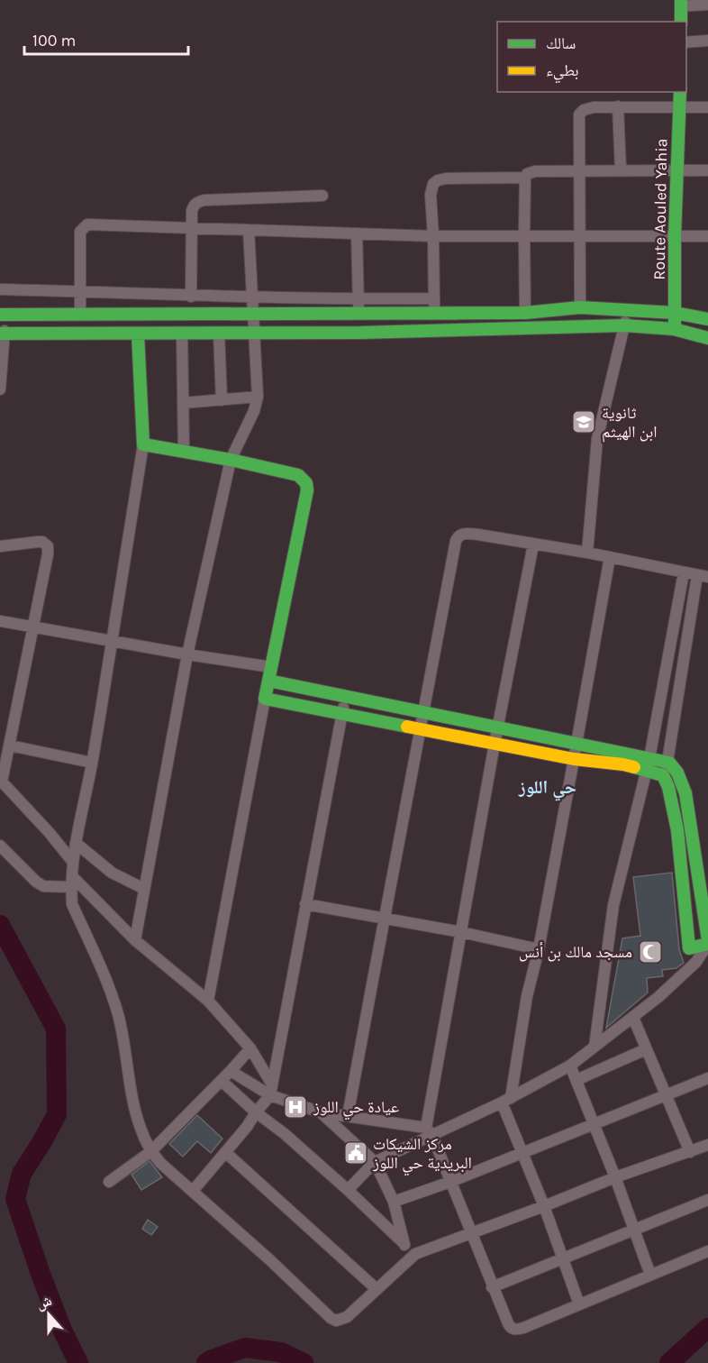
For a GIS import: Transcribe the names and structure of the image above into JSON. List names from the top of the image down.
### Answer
{
  "streets": {
    "main road": ["Route Aouled Yahia"]
  },
  "districts": ["حي اللوز"],
  "places": {
    "school or university": ["ثانوية ابن الهيثم"],
    "mosque": ["مسجد مالك بن أنس"],
    "hospital": ["عيادة حي اللوز"],
    "public building": ["مركز الشيكات البريدية حي اللوز"]
  },
  "legend": ["سالك", "بطيء"],
  "scale_bar": "100 m",
  "north": "top"
}
